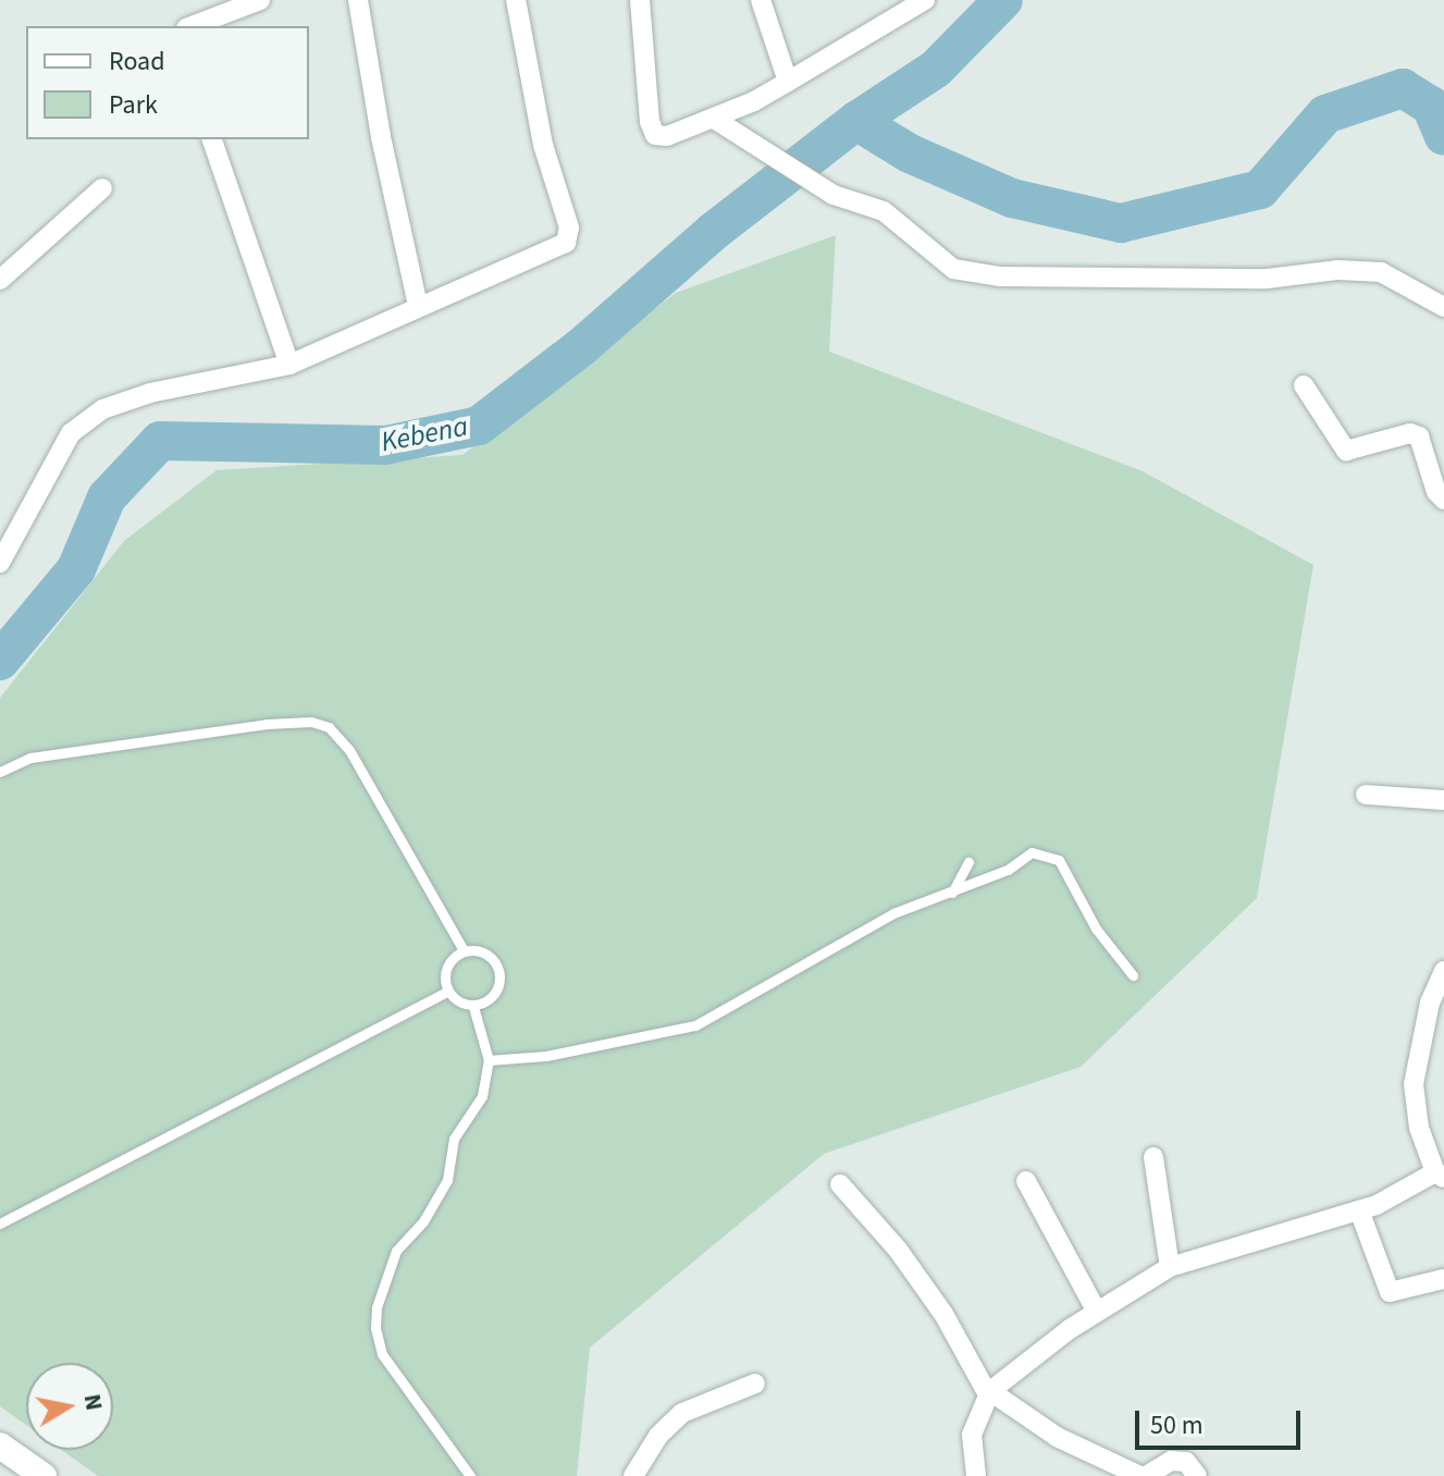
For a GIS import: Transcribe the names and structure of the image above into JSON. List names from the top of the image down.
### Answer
{
  "water": ["Kebena"],
  "legend": ["Road", "Park"],
  "scale_bar": "50 m",
  "north": "right"
}
